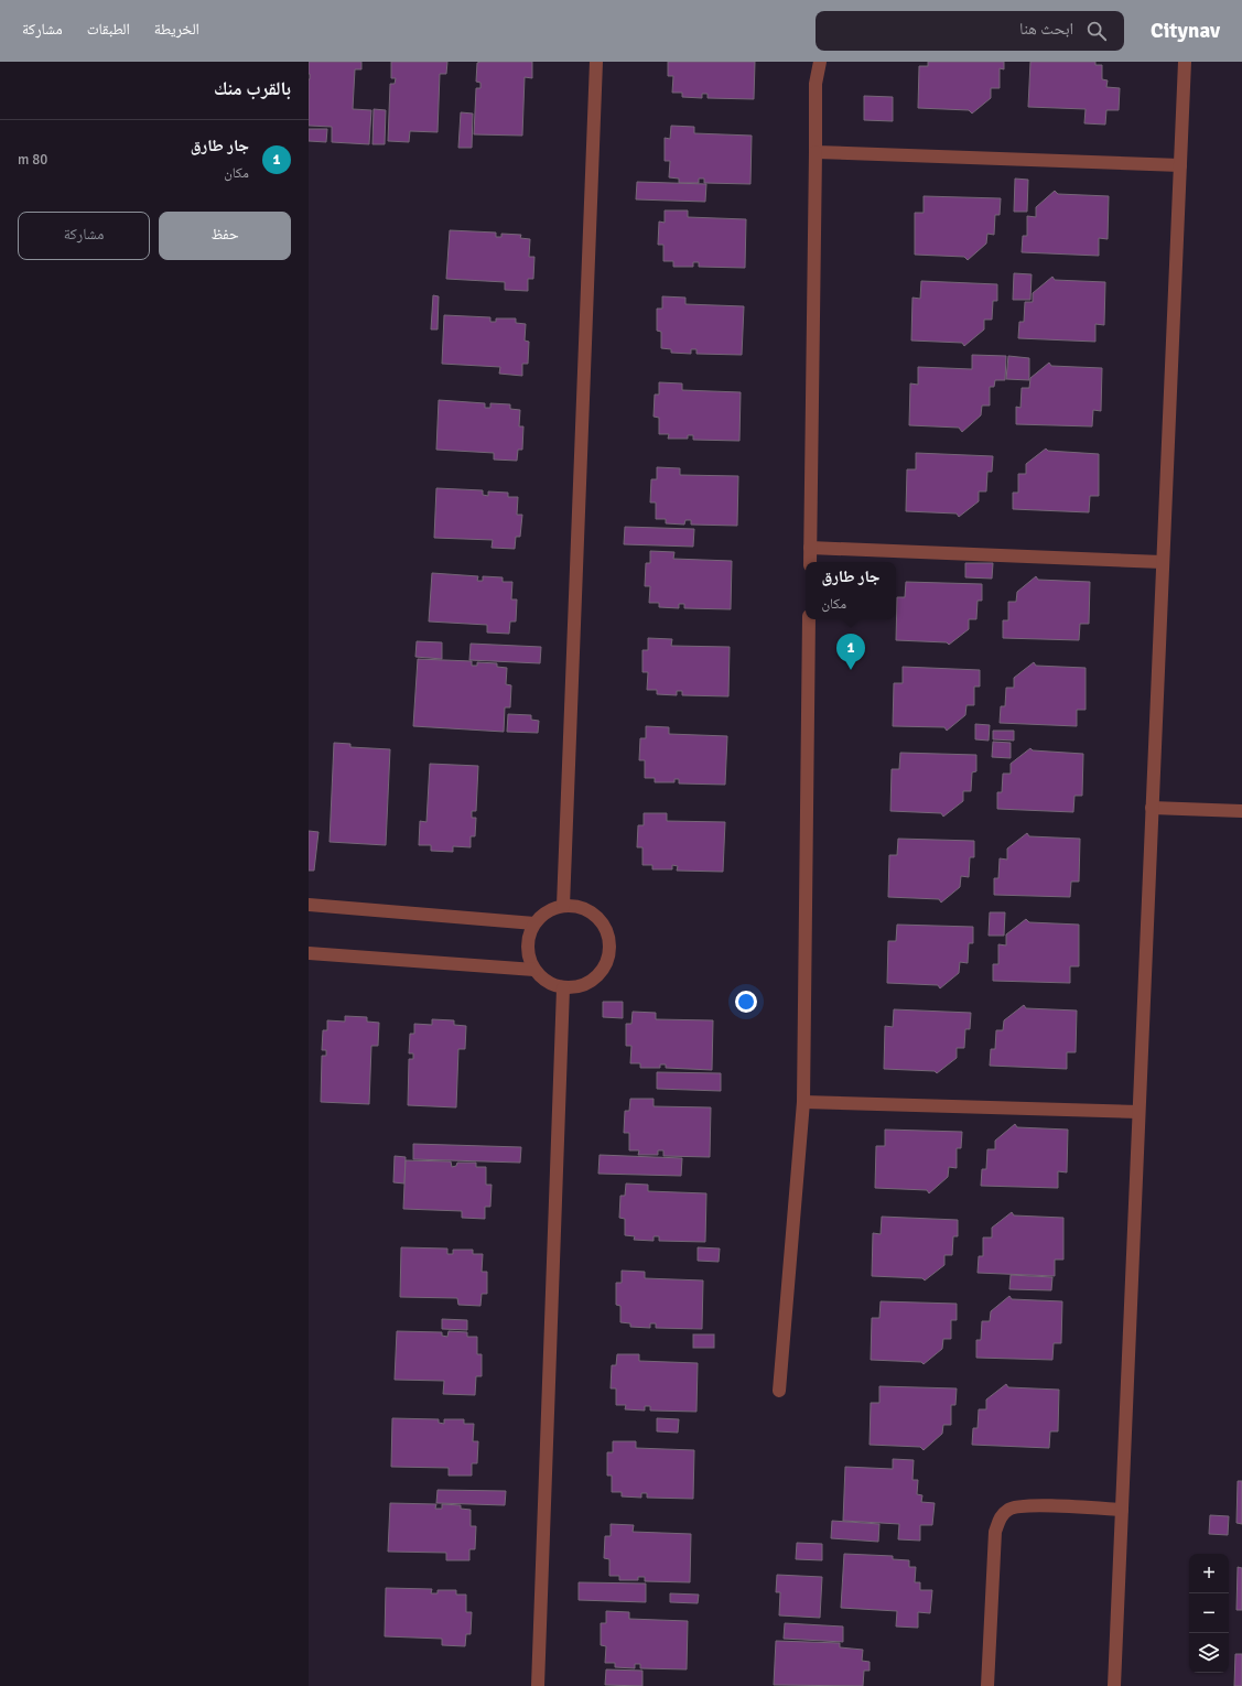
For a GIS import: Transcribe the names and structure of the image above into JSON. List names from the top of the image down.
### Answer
{
  "page": {
    "header": "Citynav",
    "search": "ابحث هنا",
    "nav": ["الخريطة", "الطبقات", "مشاركة"],
    "heading": "بالقرب منك",
    "list": [
      {
        "mark": "1",
        "name": "جار طارق",
        "note": "مكان",
        "value": "80 m"
      }
    ],
    "buttons": ["حفظ", "مشاركة"],
    "popup": ["جار طارق", "مكان"],
    "pins": "1",
    "map_buttons": ["+", "−"]
  }
}
